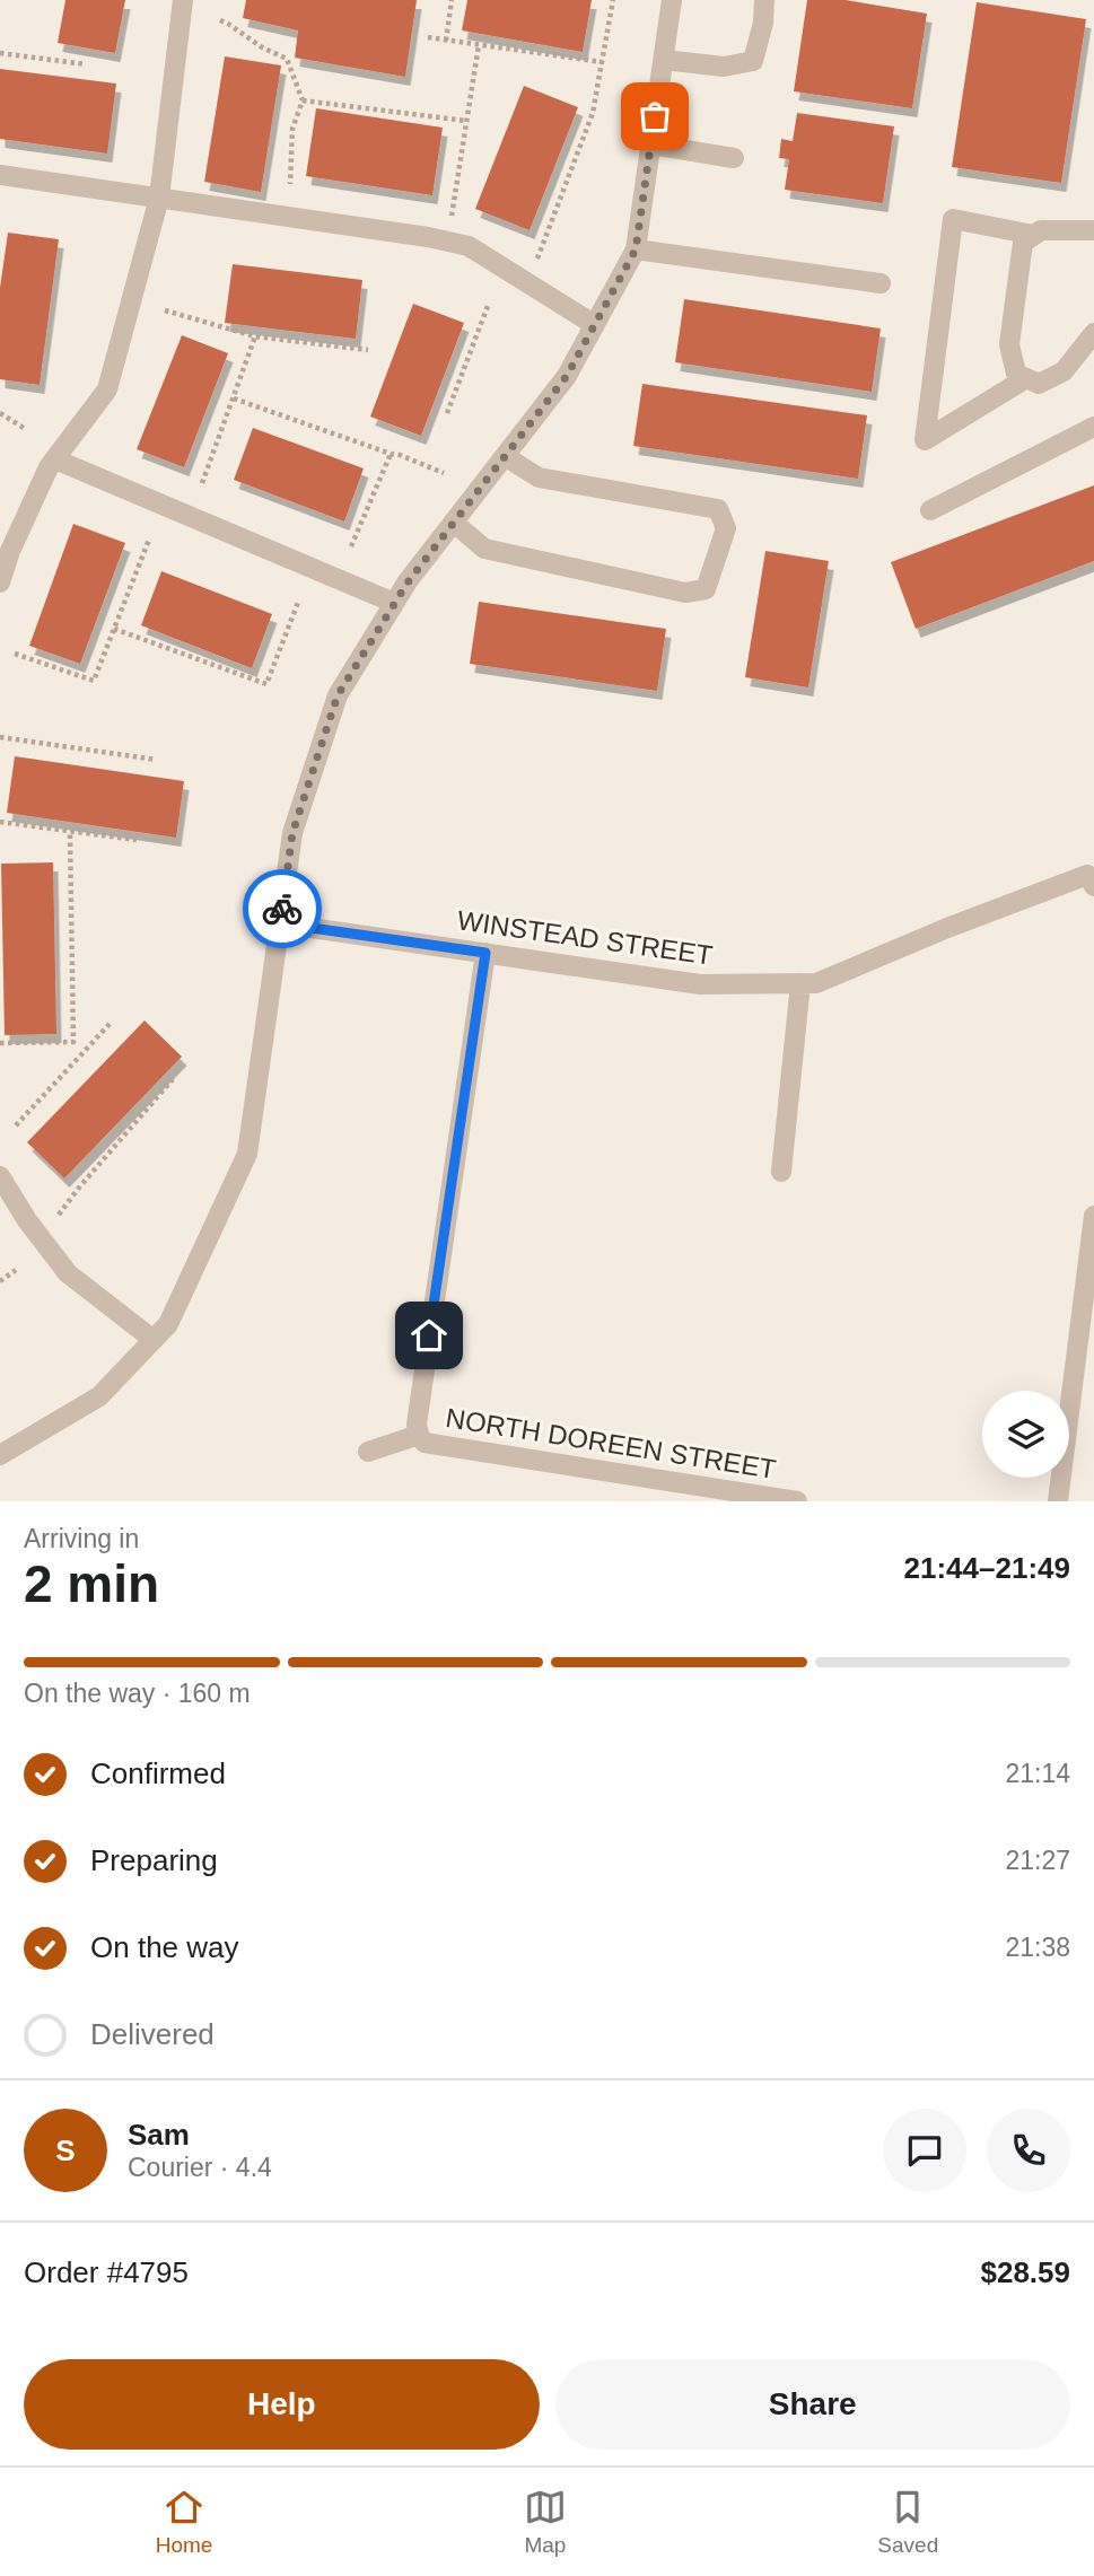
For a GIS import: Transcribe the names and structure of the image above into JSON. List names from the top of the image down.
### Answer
{
  "streets": {
    "street": ["WINSTEAD STREET", "NORTH DOREEN STREET"]
  },
  "page": {
    "heading": ["2 min", "Arriving in", "21:44–21:49"],
    "panel": [
      "Sam",
      "Courier · 4.4",
      "Order #4795",
      "$28.59"
    ],
    "bar": "On the way · 160 m",
    "list": [
      ["Confirmed", "21:14"],
      ["Preparing", "21:27"],
      ["On the way", "21:38"],
      "Delivered"
    ],
    "round": "S",
    "buttons": ["Help", "Share"],
    "tabs": ["Home", "Map", "Saved"]
  }
}
